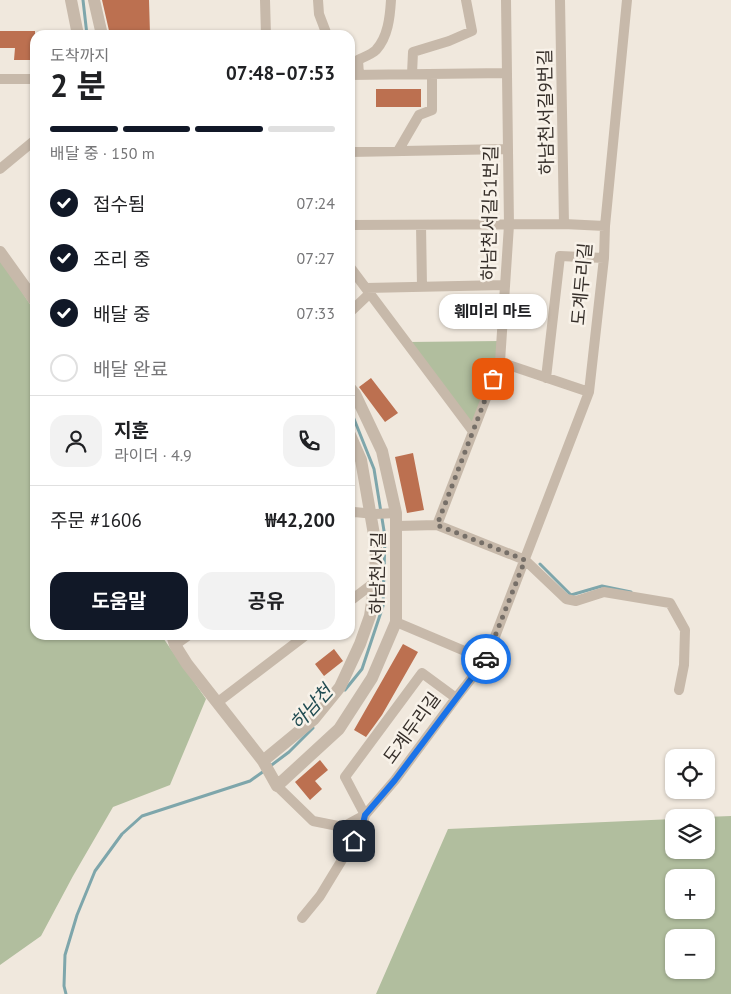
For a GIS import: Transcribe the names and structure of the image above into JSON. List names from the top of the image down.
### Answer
{
  "streets": {
    "street": [
      "하남천서길9번길",
      "하남천서길51번길",
      "도계두리길",
      "하남천서길"
    ]
  },
  "crossings": [
    ["도계두리길", "하남천서길"]
  ],
  "water": ["하남천"],
  "places": ["훼미리 마트"],
  "page": {
    "heading": ["2 분", "도착까지", "07:48–07:53"],
    "panel": [
      "지훈",
      "라이더 · 4.9",
      "주문 #1606",
      "₩42,200"
    ],
    "bar": "배달 중 · 150 m",
    "list": [
      ["접수됨", "07:24"],
      ["조리 중", "07:27"],
      ["배달 중", "07:33"],
      "배달 완료"
    ],
    "bubble": "훼미리 마트",
    "buttons": ["도움말", "공유"],
    "map_buttons": ["+", "−"]
  }
}
